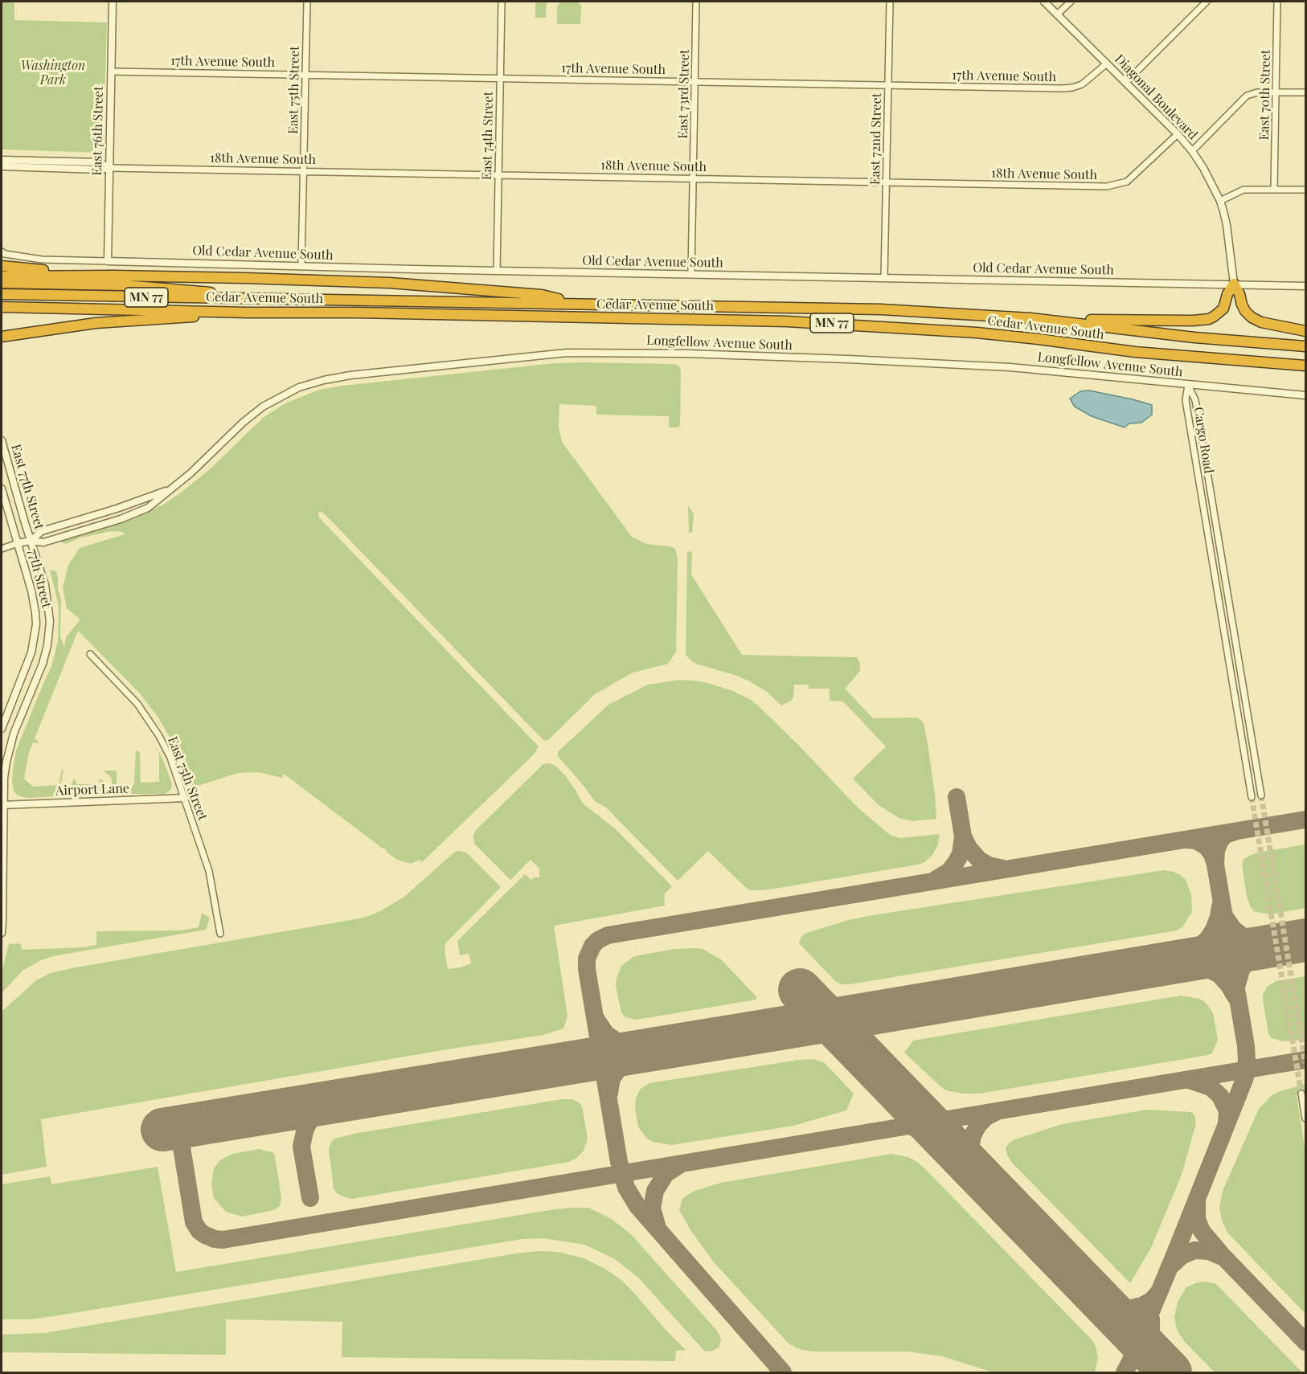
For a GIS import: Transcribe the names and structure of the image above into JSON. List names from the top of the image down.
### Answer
{
  "streets": {
    "highway": ["MN 77", "Cedar Avenue South"],
    "street": [
      "17th Avenue South",
      "East 75th Street",
      "East 73rd Street",
      "East 70th Street",
      "Diagonal Boulevard",
      "East 76th Street",
      "East 74th Street",
      "East 72nd Street",
      "18th Avenue South",
      "Old Cedar Avenue South",
      "Longfellow Avenue South",
      "Cargo Road",
      "East 77th Street",
      "77th Street",
      "Airport Lane"
    ]
  },
  "crossings": [
    ["17th Avenue South", "East 75th Street"],
    ["17th Avenue South", "East 73rd Street"],
    ["17th Avenue South", "Diagonal Boulevard"],
    ["17th Avenue South", "East 76th Street"],
    ["17th Avenue South", "East 74th Street"],
    ["17th Avenue South", "East 72nd Street"],
    ["East 75th Street", "18th Avenue South"],
    ["East 75th Street", "Old Cedar Avenue South"],
    ["East 75th Street", "Airport Lane"],
    ["East 73rd Street", "18th Avenue South"],
    ["East 73rd Street", "Old Cedar Avenue South"],
    ["Diagonal Boulevard", "18th Avenue South"],
    ["Diagonal Boulevard", "Old Cedar Avenue South"],
    ["East 76th Street", "18th Avenue South"],
    ["East 76th Street", "Old Cedar Avenue South"],
    ["East 74th Street", "18th Avenue South"],
    ["East 74th Street", "Old Cedar Avenue South"],
    ["East 72nd Street", "18th Avenue South"],
    ["East 72nd Street", "Old Cedar Avenue South"],
    ["Longfellow Avenue South", "Cargo Road"],
    ["Longfellow Avenue South", "East 77th Street"],
    ["Longfellow Avenue South", "77th Street"],
    ["East 77th Street", "77th Street"],
    ["77th Street", "Airport Lane"]
  ],
  "parks": ["Washington Park"]
}
